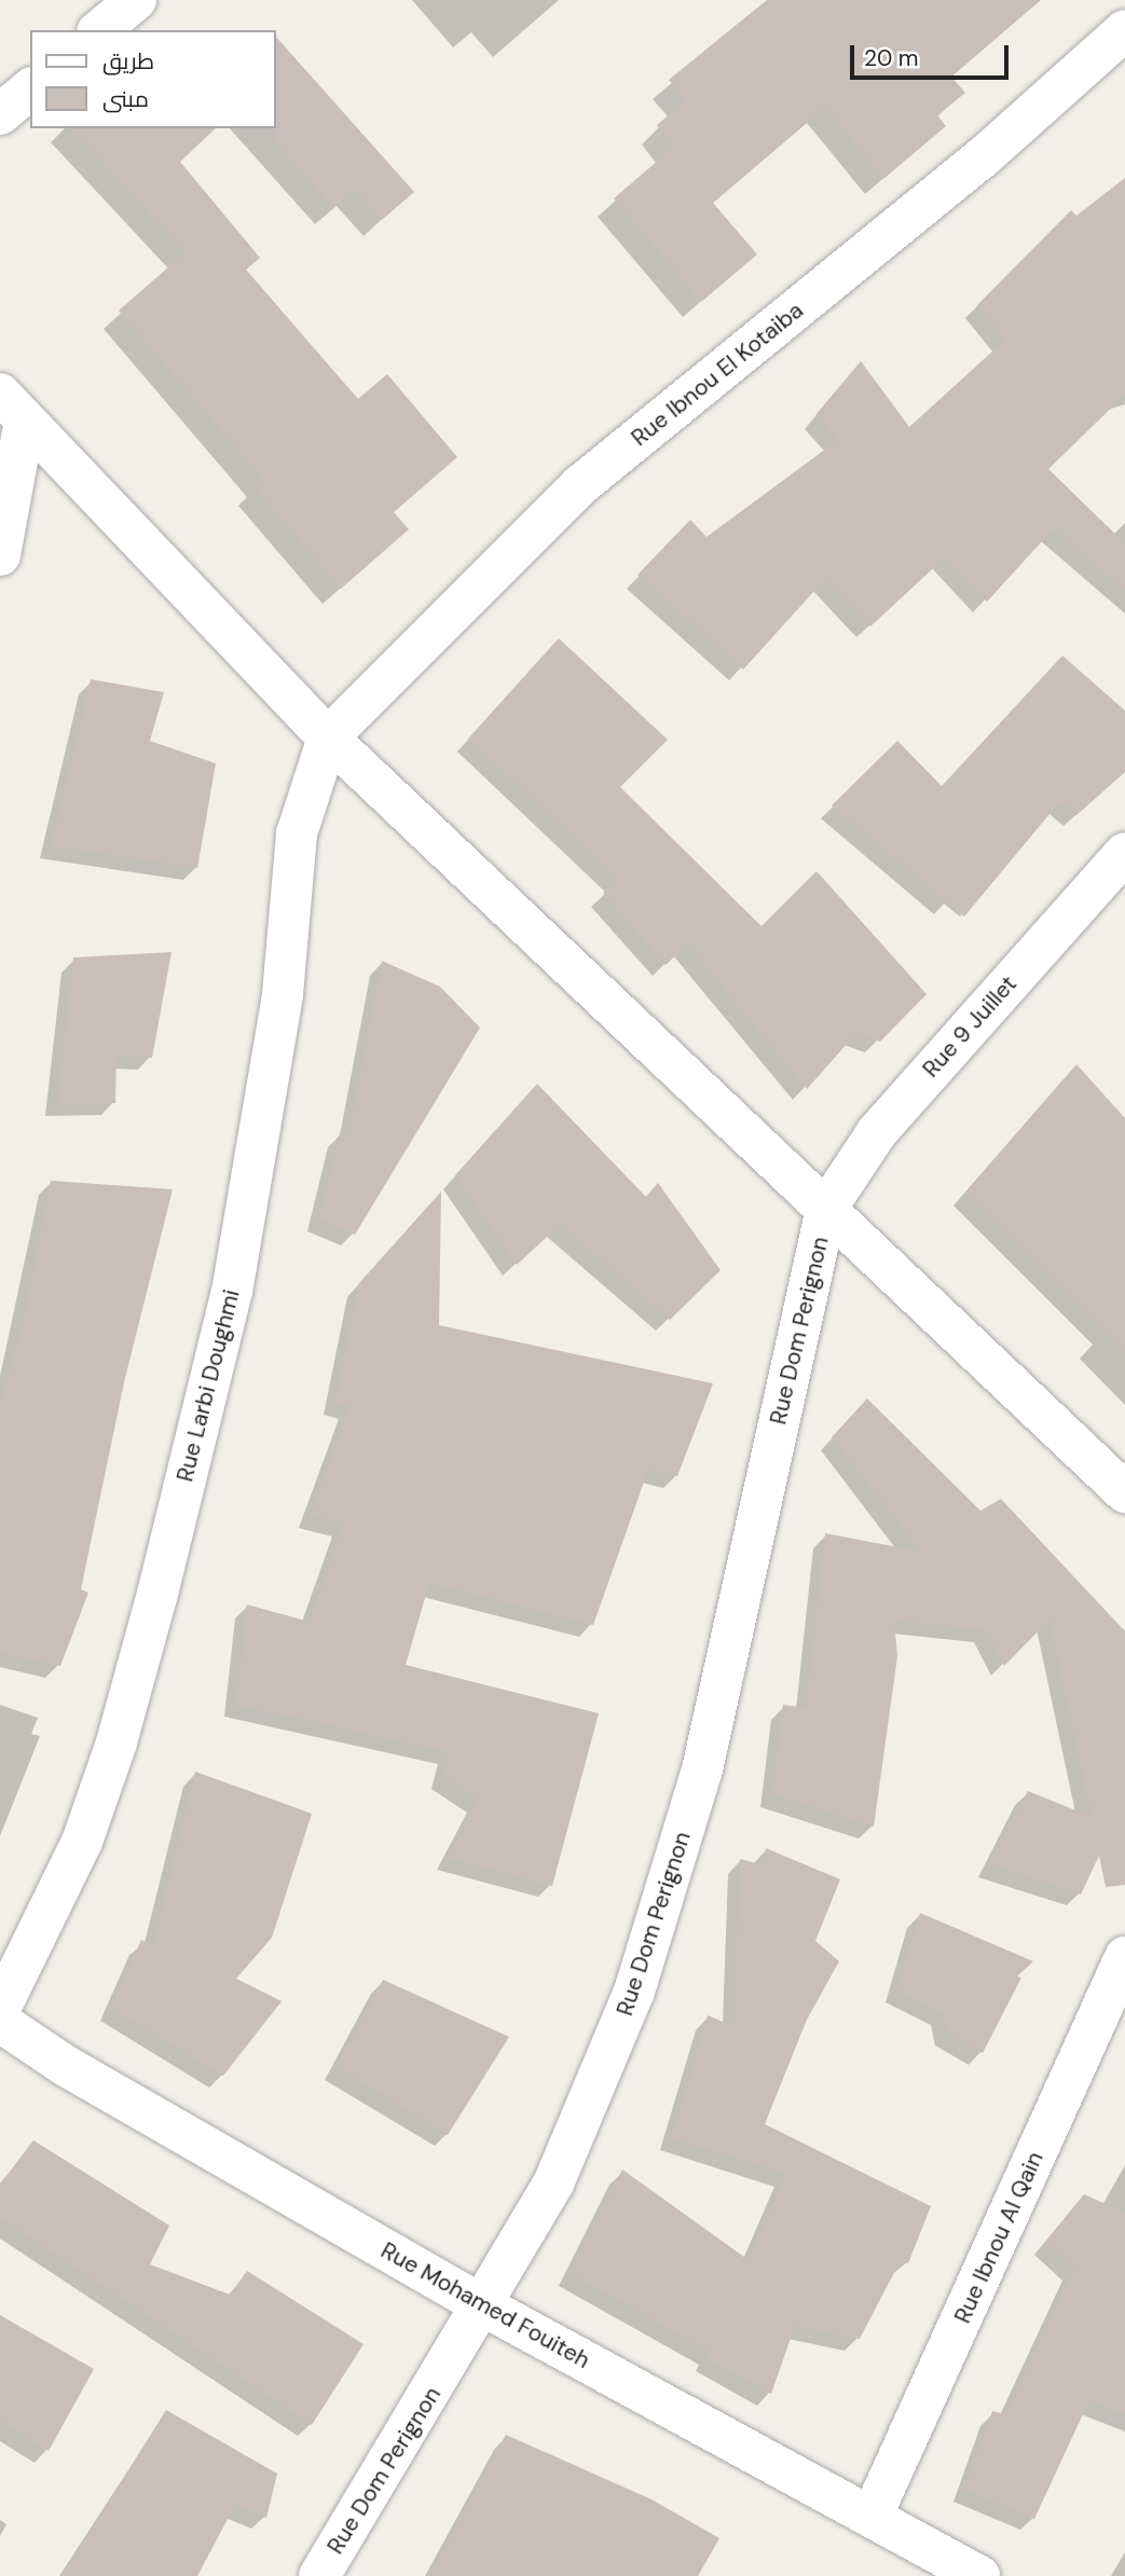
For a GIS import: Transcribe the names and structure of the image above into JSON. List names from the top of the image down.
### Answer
{
  "streets": {
    "street": [
      "Rue Ibnou El Kotaiba",
      "Rue 9 Juillet",
      "Rue Dom Perignon",
      "Rue Larbi Doughmi",
      "Rue Ibnou Al Qain",
      "Rue Mohamed Fouiteh"
    ]
  },
  "crossings": [
    ["Rue Ibnou El Kotaiba", "Rue Larbi Doughmi"],
    ["Rue 9 Juillet", "Rue Dom Perignon"],
    ["Rue Dom Perignon", "Rue Mohamed Fouiteh"],
    ["Rue Ibnou Al Qain", "Rue Mohamed Fouiteh"]
  ],
  "legend": ["طريق", "مبنى"],
  "scale_bar": "20 m"
}
